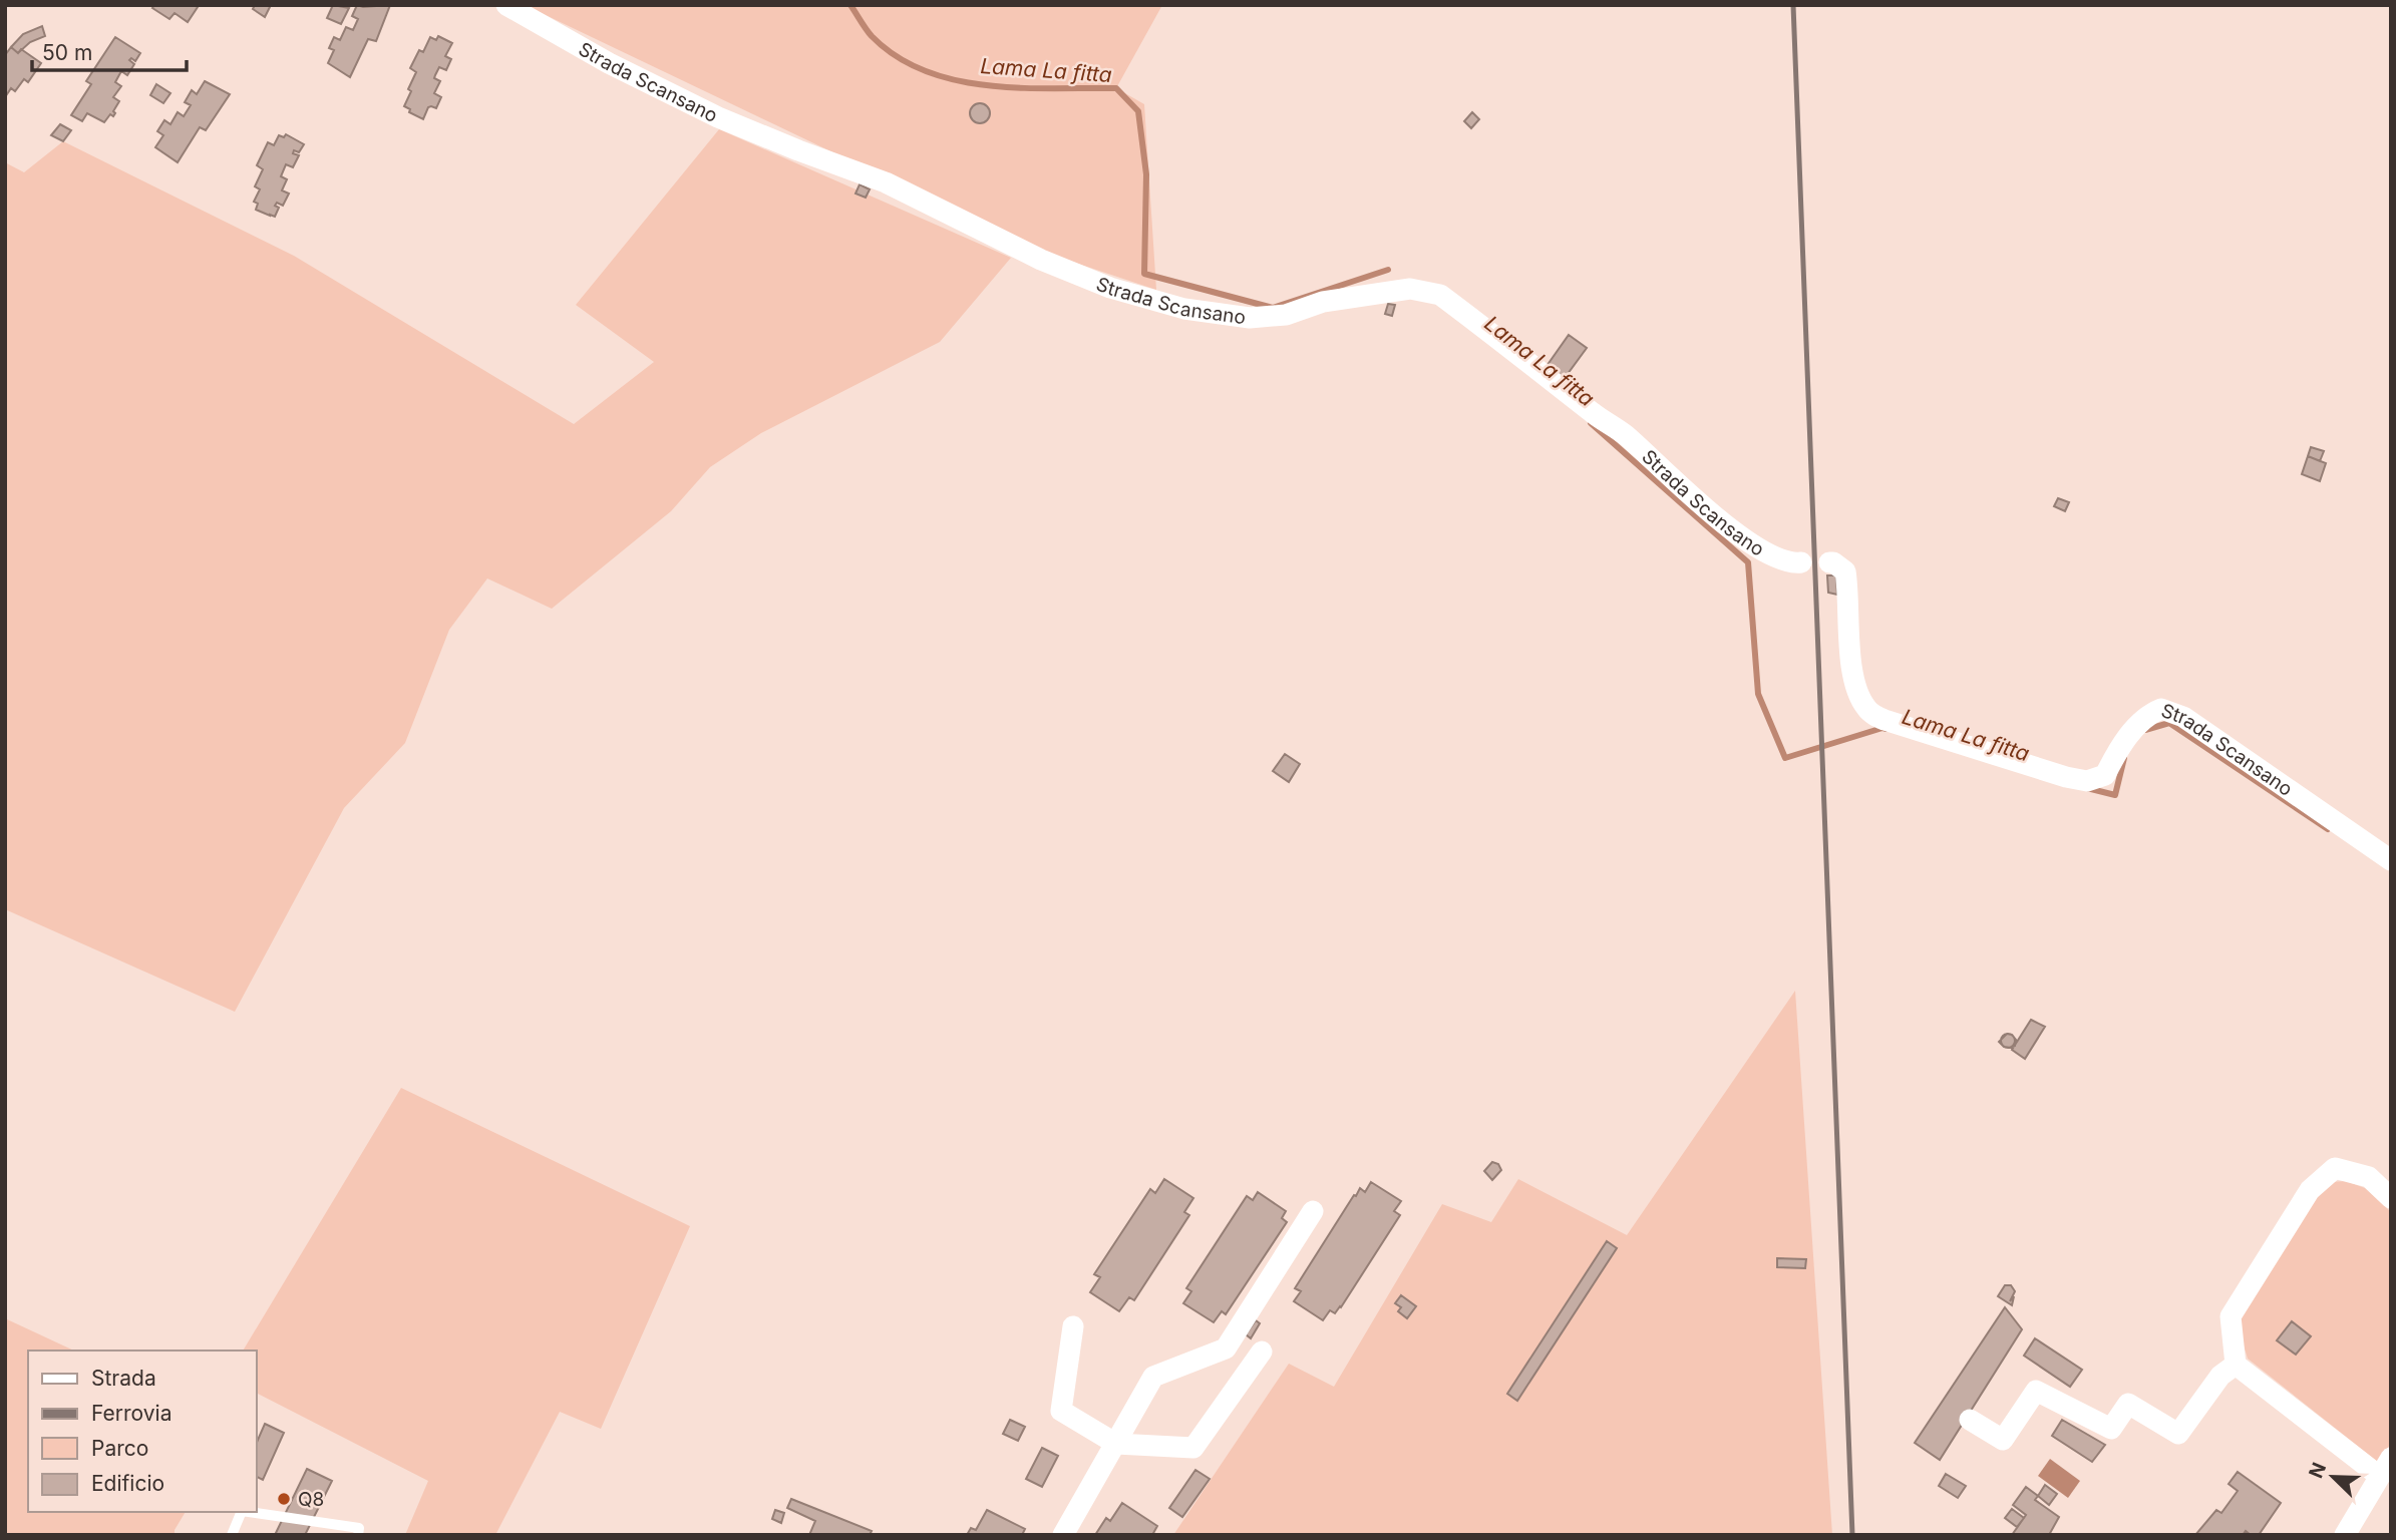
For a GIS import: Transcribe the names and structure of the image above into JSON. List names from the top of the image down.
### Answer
{
  "streets": {
    "street": ["Strada Scansano"]
  },
  "water": ["Lama La fitta"],
  "places": ["Q8"],
  "legend": [
    "Strada",
    "Ferrovia",
    "Parco",
    "Edificio"
  ],
  "scale_bar": "50 m",
  "north": "top left"
}
